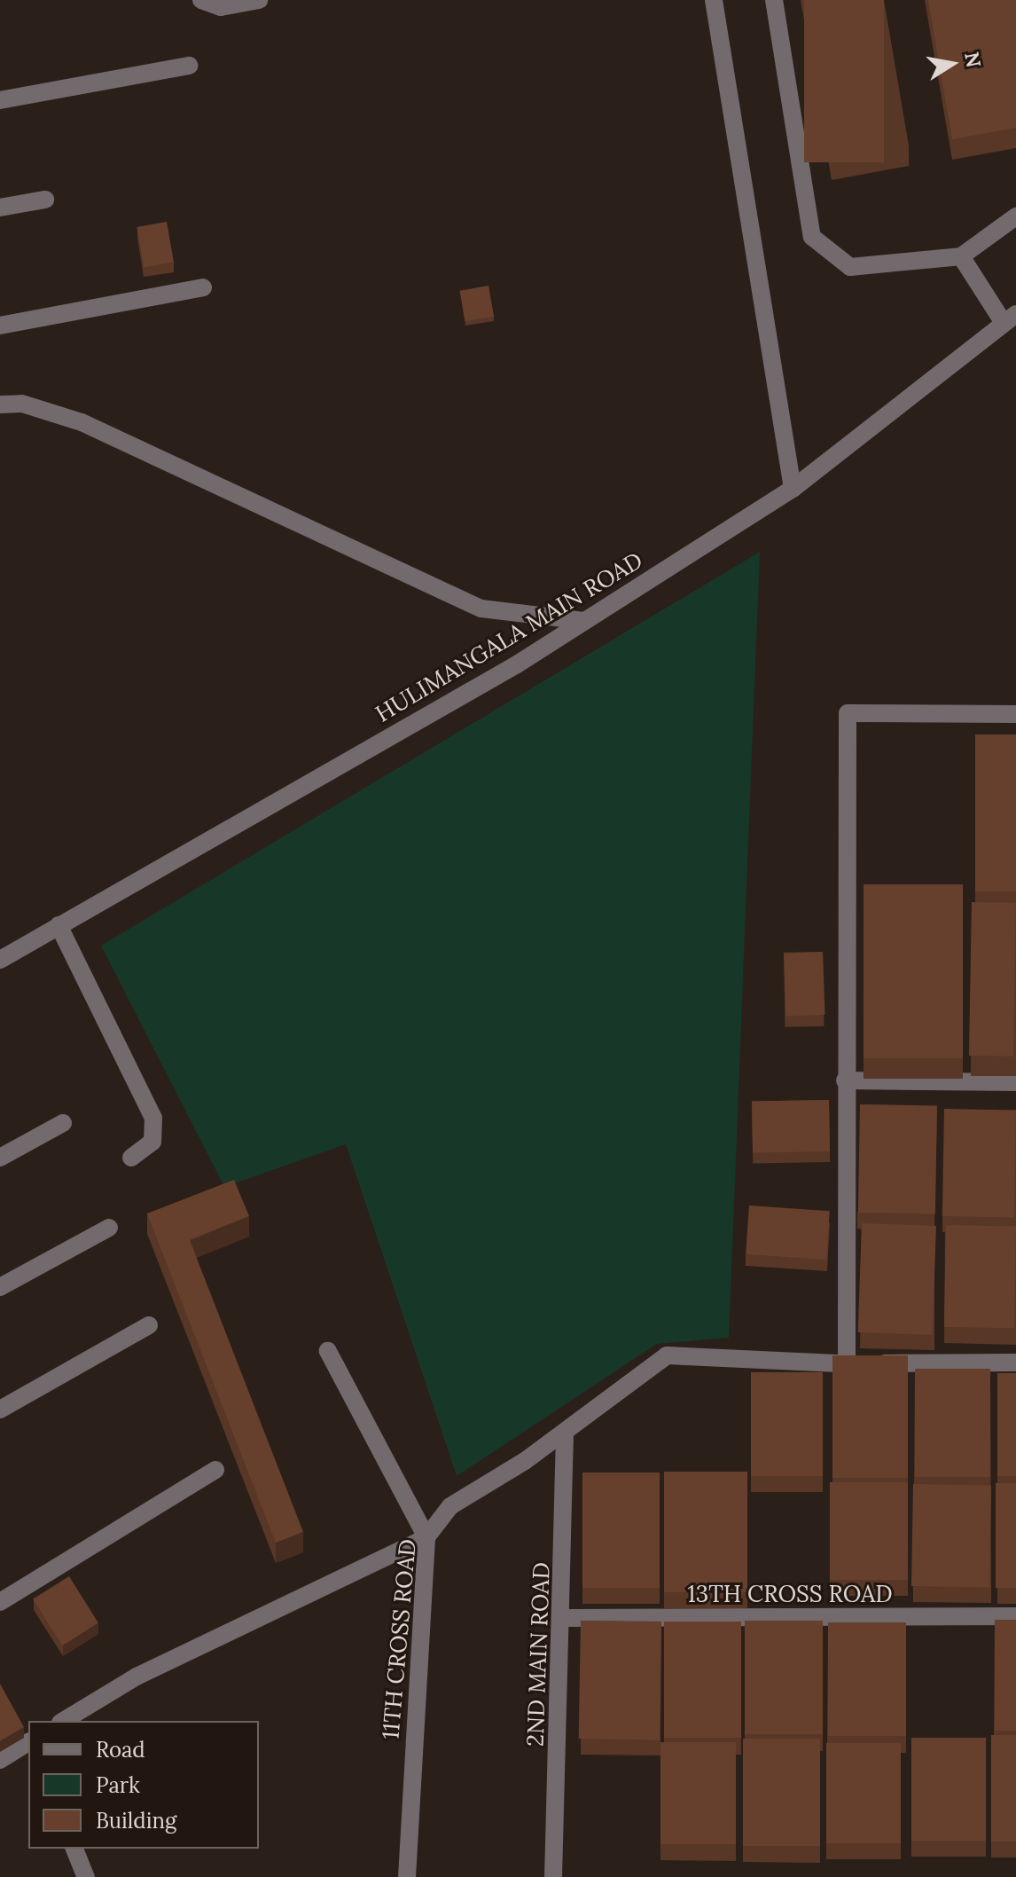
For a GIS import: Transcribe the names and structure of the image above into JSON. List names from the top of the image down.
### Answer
{
  "streets": {
    "street": [
      "HULIMANGALA MAIN ROAD",
      "13TH CROSS ROAD",
      "11TH CROSS ROAD",
      "2ND MAIN ROAD"
    ]
  },
  "crossings": [
    ["13TH CROSS ROAD", "2ND MAIN ROAD"],
    ["11TH CROSS ROAD", "2ND MAIN ROAD"]
  ],
  "legend": ["Road", "Park", "Building"],
  "north": "right"
}
